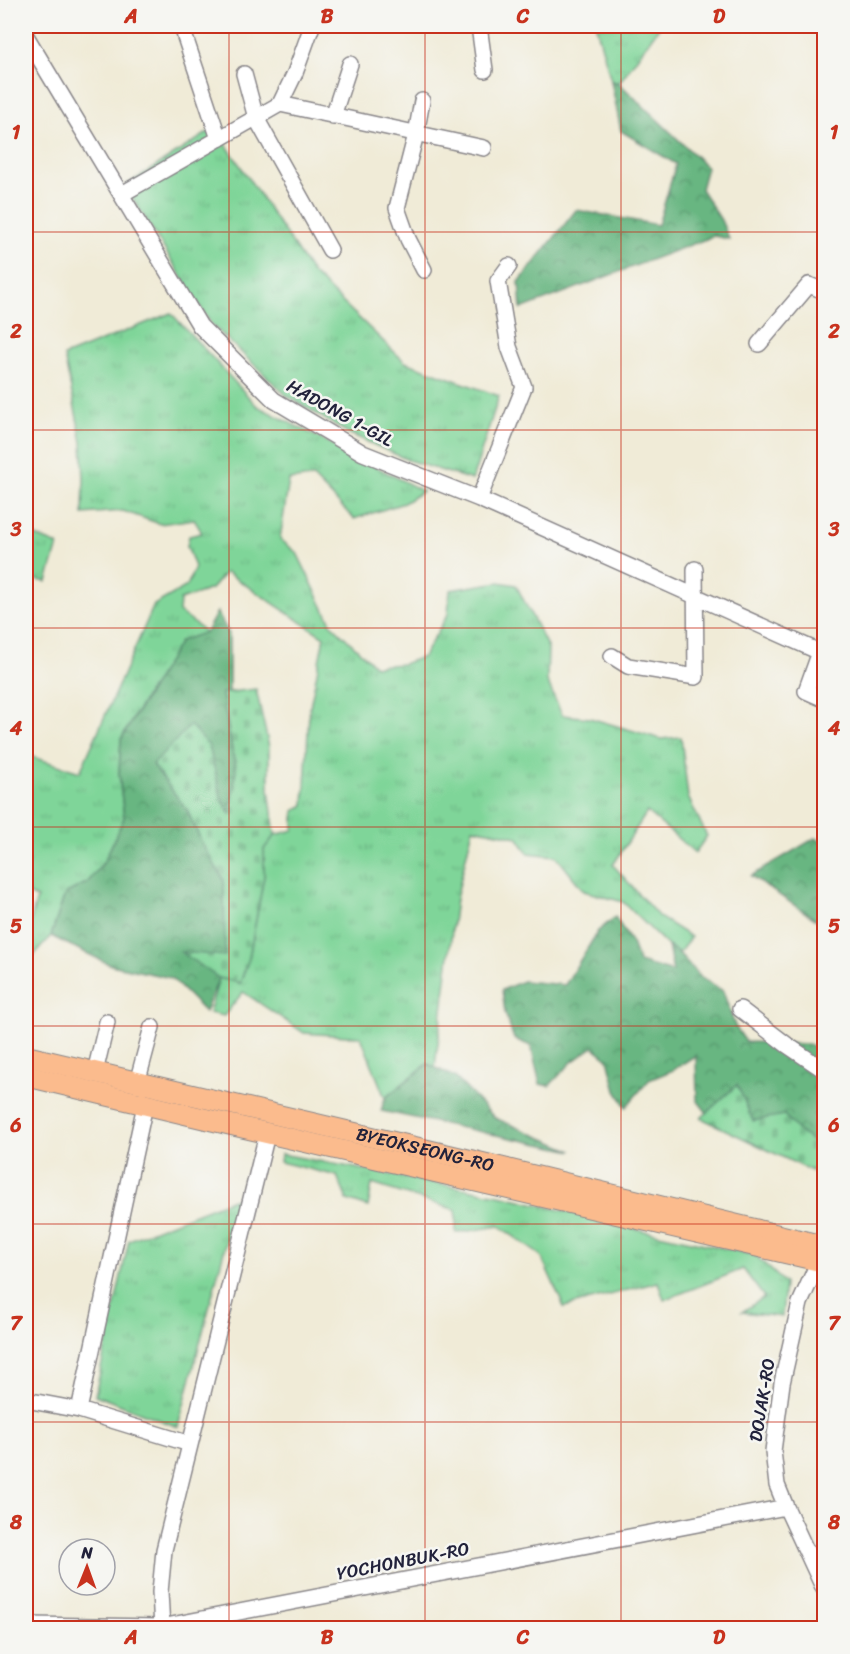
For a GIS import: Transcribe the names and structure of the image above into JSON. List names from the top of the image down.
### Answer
{
  "streets": {
    "main road": ["BYEOKSEONG-RO"],
    "street": ["HADONG 1-GIL", "DOJAK-RO", "YOCHONBUK-RO"]
  },
  "crossings": [
    ["BYEOKSEONG-RO", "DOJAK-RO"],
    ["DOJAK-RO", "YOCHONBUK-RO"]
  ],
  "north": "top",
  "grid": {
    "columns": [
      "A",
      "B",
      "C",
      "D"
    ],
    "rows": [
      "1",
      "2",
      "3",
      "4",
      "5",
      "6",
      "7",
      "8"
    ]
  }
}
